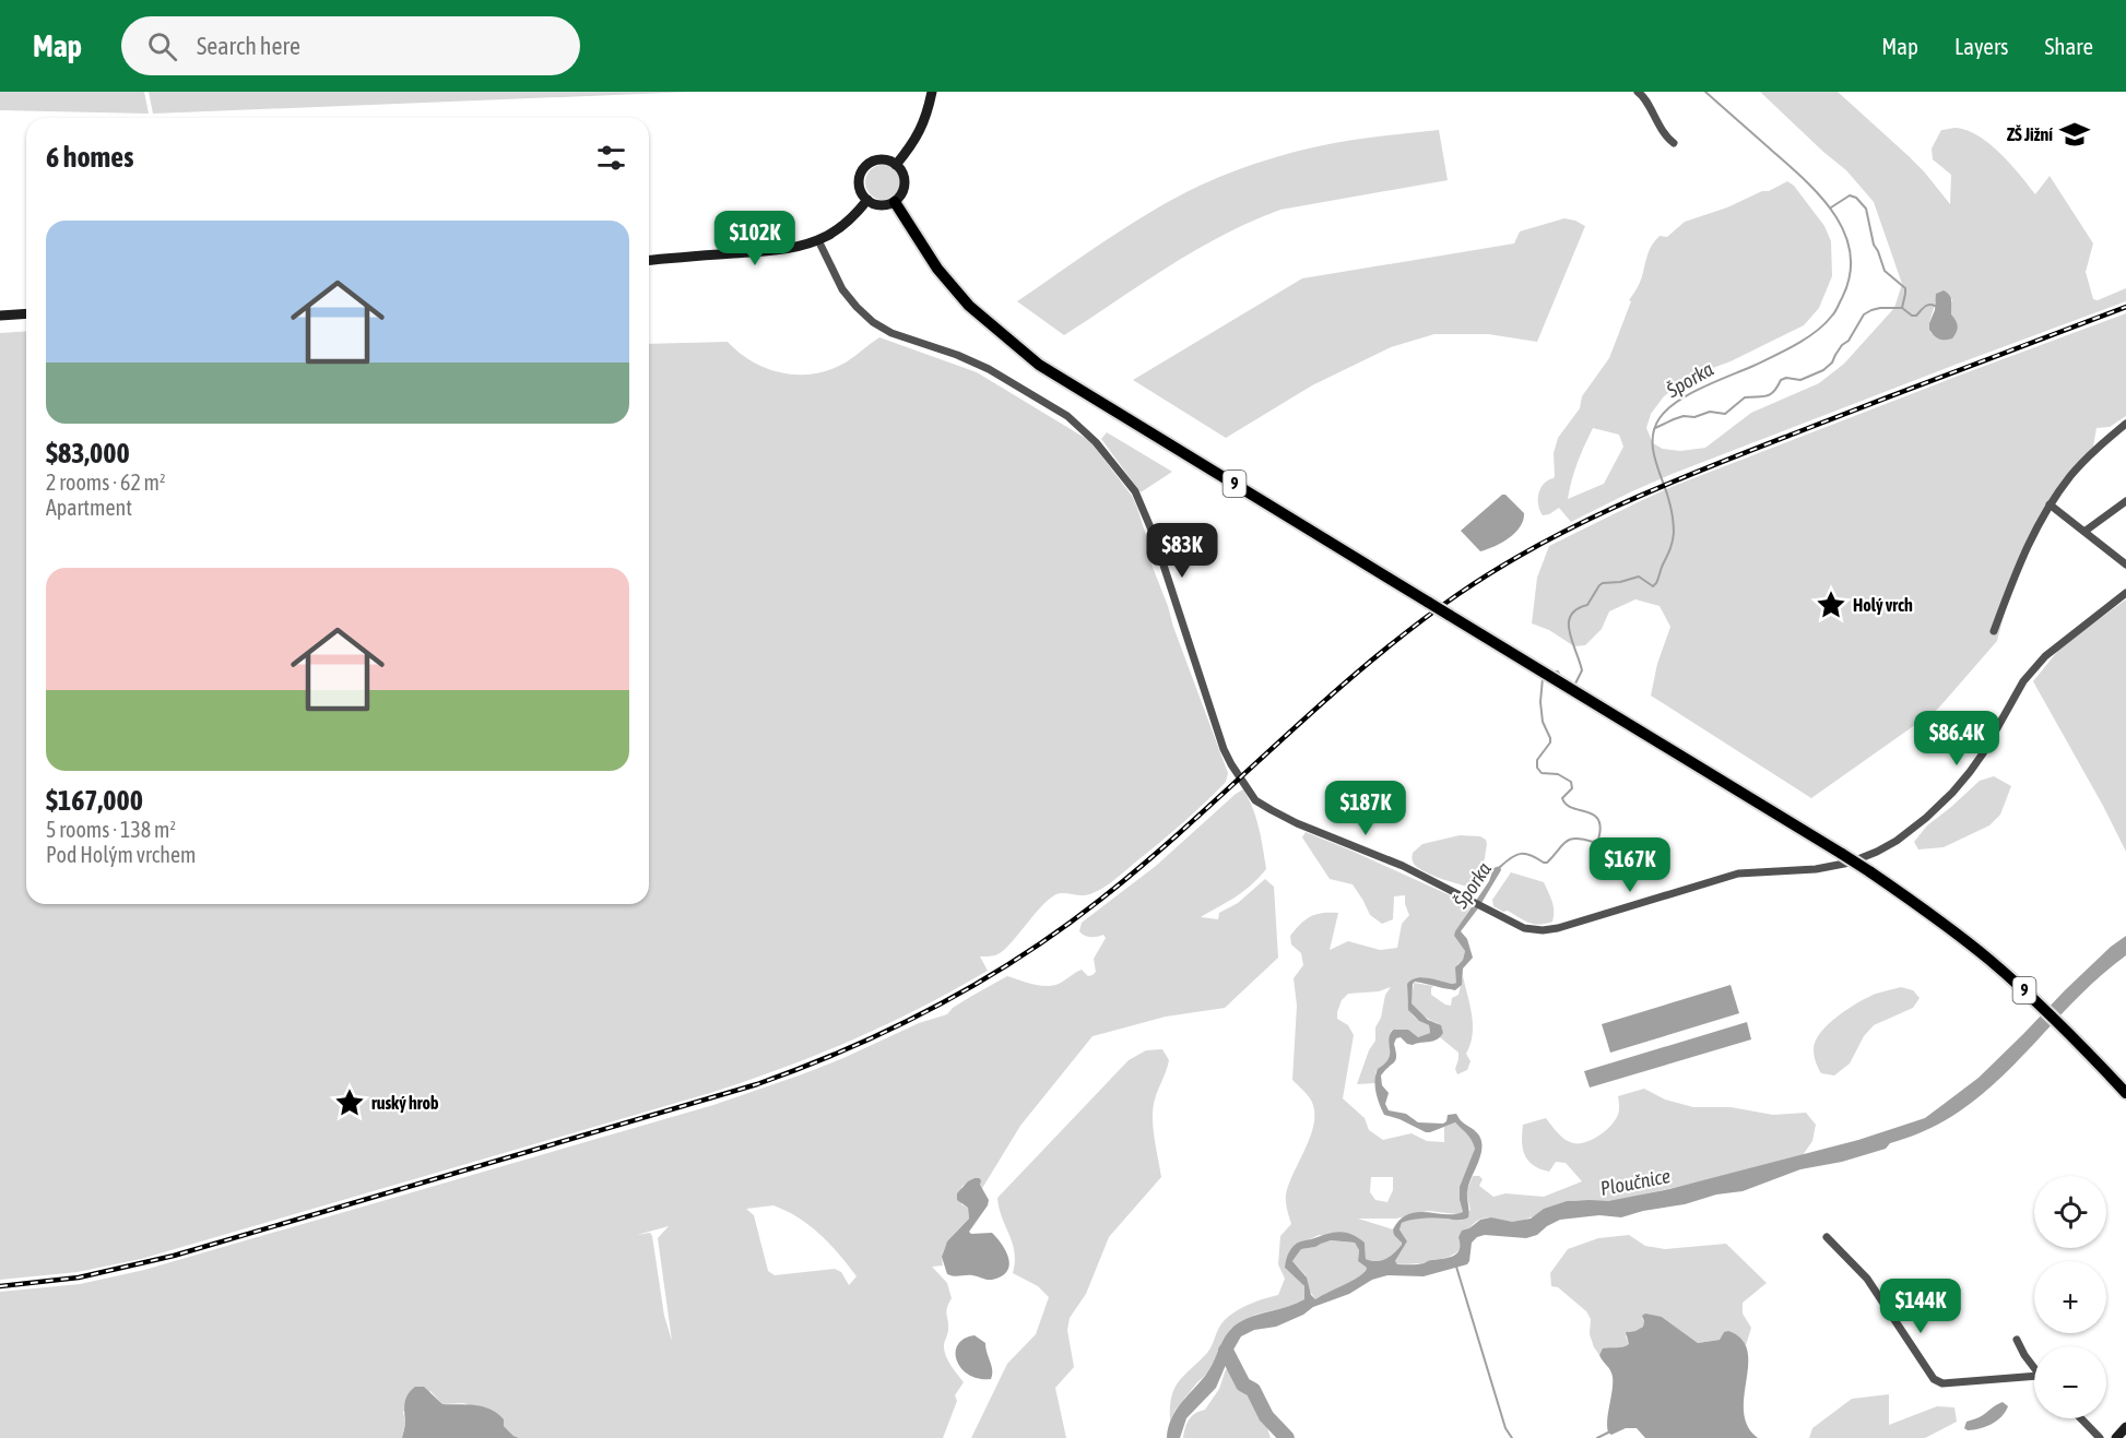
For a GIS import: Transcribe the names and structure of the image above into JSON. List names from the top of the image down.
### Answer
{
  "streets": {
    "main road": ["9"]
  },
  "water": ["Šporka", "Ploučnice"],
  "places": {
    "school or university": ["ZŠ Jižní"],
    "place": ["Holý vrch", "ruský hrob"]
  },
  "page": {
    "header": "Map",
    "search": "Search here",
    "nav": ["Map", "Layers", "Share"],
    "heading": "6 homes",
    "list": [
      {
        "name": "$83,000",
        "note": "2 rooms · 62 m² · Apartment"
      },
      {
        "name": "$167,000",
        "note": "5 rooms · 138 m² · Pod Holým vrchem"
      }
    ],
    "price": [
      "$102K",
      "$83K",
      "$86.4K",
      "$187K",
      "$167K",
      "$144K"
    ],
    "map_buttons": ["+", "−"]
  }
}
